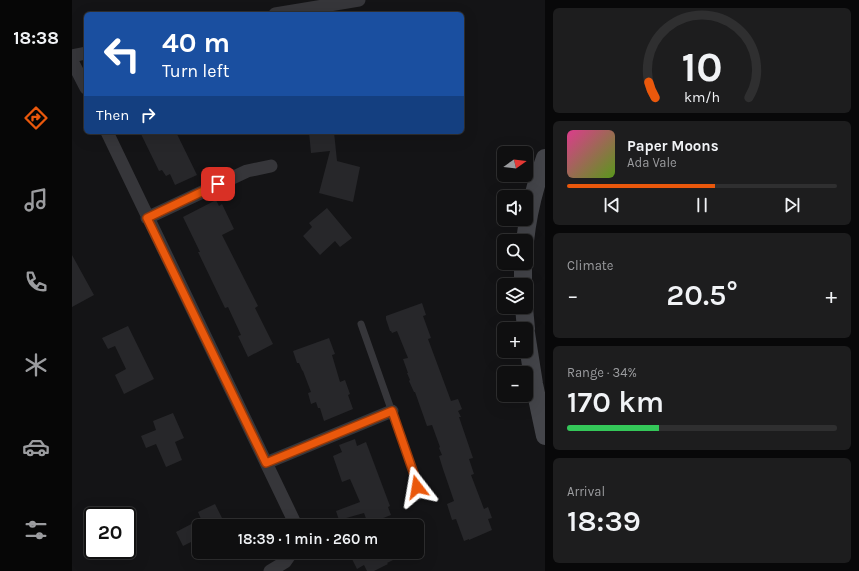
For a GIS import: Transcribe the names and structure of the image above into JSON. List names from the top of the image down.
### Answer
{
  "north": "right",
  "page": {
    "tabs": "18:38",
    "turn": ["40 m", "Turn left"],
    "then": "Then",
    "song": ["Paper Moons", "Ada Vale"],
    "map_buttons": ["+", "−"],
    "tile": [
      "Climate",
      ["Range · 34%", "170 km"],
      ["Arrival", "18:39"]
    ],
    "heat": ["−", "20.5°", "+"],
    "limit": "20",
    "trip": "18:39 · 1 min · 260 m",
    "gauge": ["10", "km/h"]
  }
}
